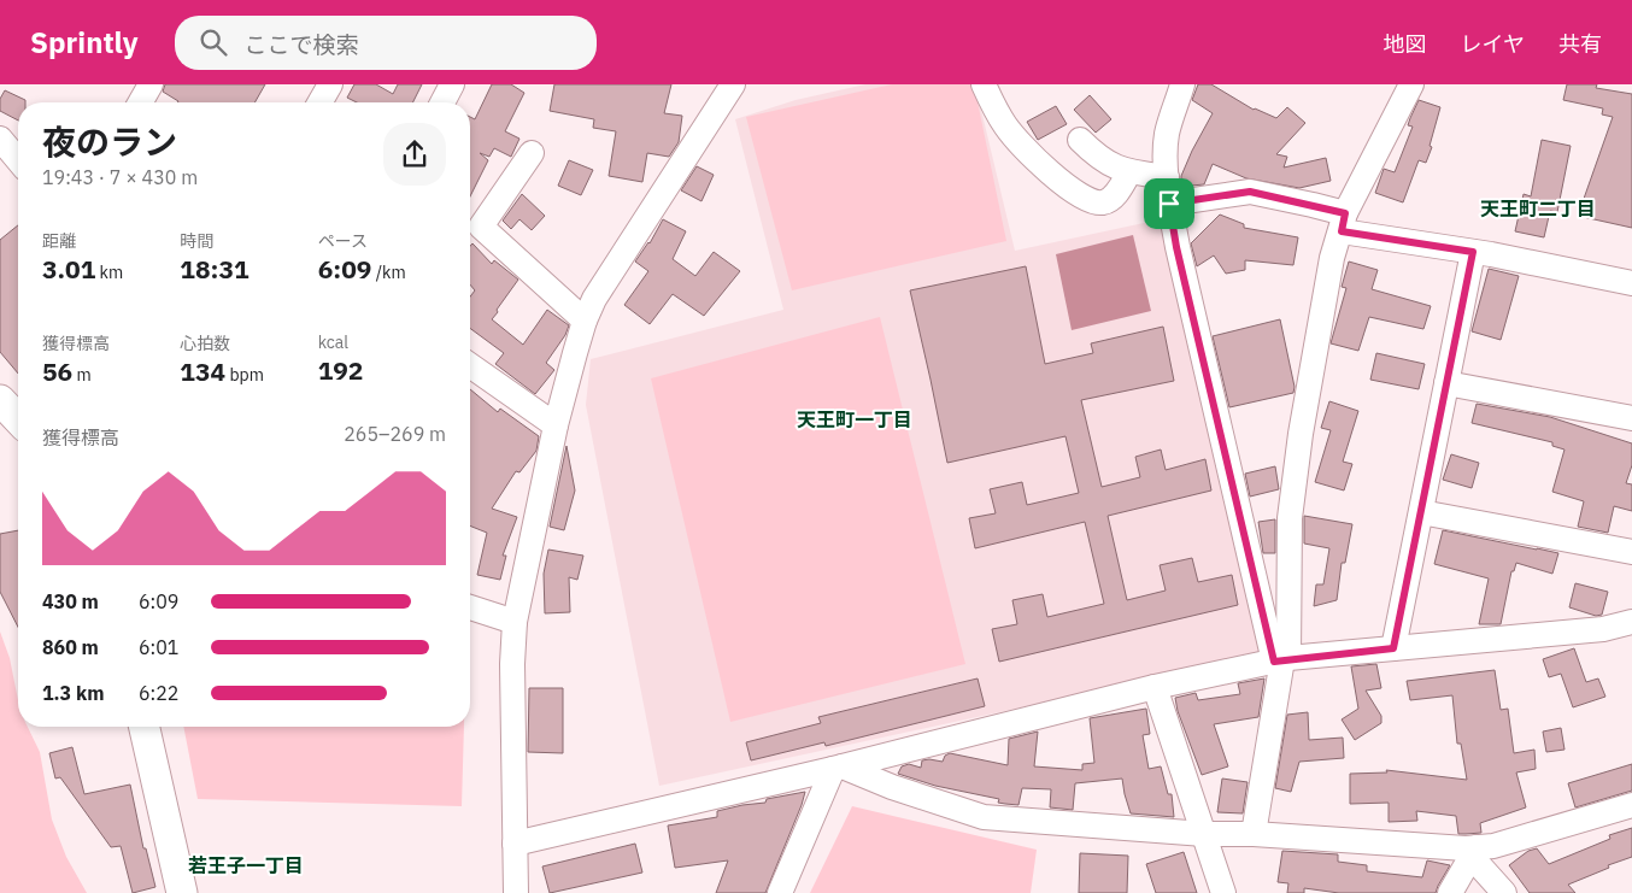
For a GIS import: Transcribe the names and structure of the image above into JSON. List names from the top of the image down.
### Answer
{
  "districts": ["天王町二丁目", "天王町一丁目", "若王子一丁目"],
  "page": {
    "header": "Sprintly",
    "search": "ここで検索",
    "nav": ["地図", "レイヤ", "共有"],
    "heading": ["夜のラン", "19:43 · 7 × 430 m"],
    "stats": [
      ["距離", "3.01 km"],
      ["時間", "18:31"],
      ["ペース", "6:09 /km"],
      ["獲得標高", "56 m"],
      ["心拍数", "134 bpm"],
      ["kcal", "192"]
    ],
    "chart": ["獲得標高", "265–269 m"],
    "list": [
      {
        "name": "430 m",
        "note": "6:09"
      },
      {
        "name": "860 m",
        "note": "6:01"
      },
      {
        "name": "1.3 km",
        "note": "6:22"
      }
    ]
  }
}
